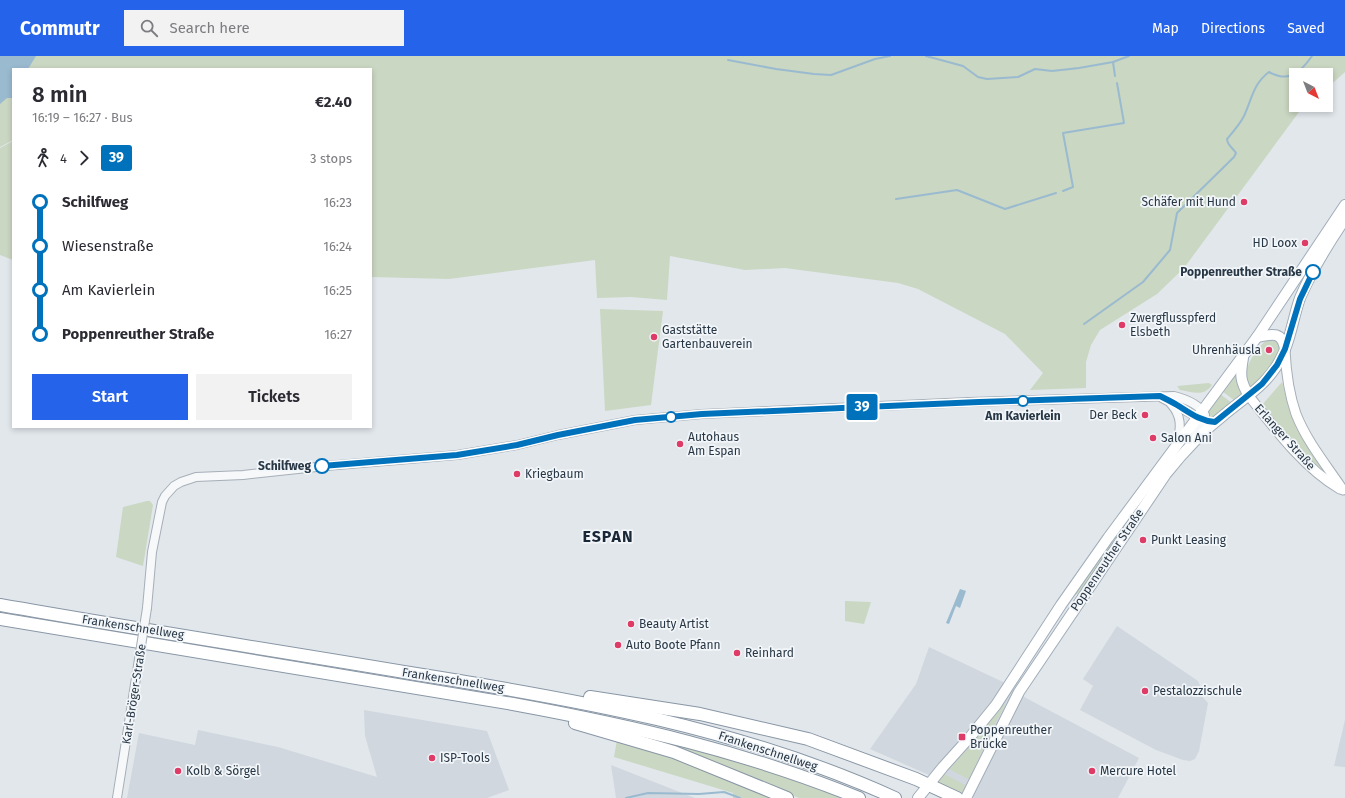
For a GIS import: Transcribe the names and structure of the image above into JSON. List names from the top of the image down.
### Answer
{
  "streets": {
    "highway": ["Frankenschnellweg"],
    "main road": ["Erlanger Straße", "Poppenreuther Straße"],
    "street": ["Karl-Bröger-Straße"]
  },
  "crossings": [
    ["Erlanger Straße", "Poppenreuther Straße"]
  ],
  "districts": ["ESPAN"],
  "places": {
    "other": [
      "Schäfer mit Hund",
      "HD Loox",
      "Poppenreuther Straße",
      "Zwergflusspferd Elsbeth",
      "Gaststätte Gartenbauverein",
      "Uhrenhäusla",
      "Am Kavierlein",
      "Der Beck",
      "Salon Ani",
      "Autohaus Am Espan",
      "Schilfweg",
      "Kriegbaum",
      "Punkt Leasing",
      "Beauty Artist",
      "Auto Boote Pfann",
      "Reinhard",
      "Pestalozzischule",
      "ISP-Tools",
      "Kolb & Sörgel",
      "Mercure Hotel"
    ],
    "transit": ["Poppenreuther Brücke"]
  },
  "lines": ["bus line 39"],
  "north": "bottom right",
  "page": {
    "header": "Commutr",
    "search": "Search here",
    "nav": ["Map", "Directions", "Saved"],
    "on_map": "39",
    "heading": ["8 min", "16:19 – 16:27 · Bus", "€2.40"],
    "legs": ["4", "39", "3 stops"],
    "list": [
      {
        "name": "Schilfweg",
        "value": "16:23"
      },
      {
        "name": "Wiesenstraße",
        "value": "16:24"
      },
      {
        "name": "Am Kavierlein",
        "value": "16:25"
      },
      {
        "name": "Poppenreuther Straße",
        "value": "16:27"
      }
    ],
    "buttons": ["Start", "Tickets"]
  }
}
